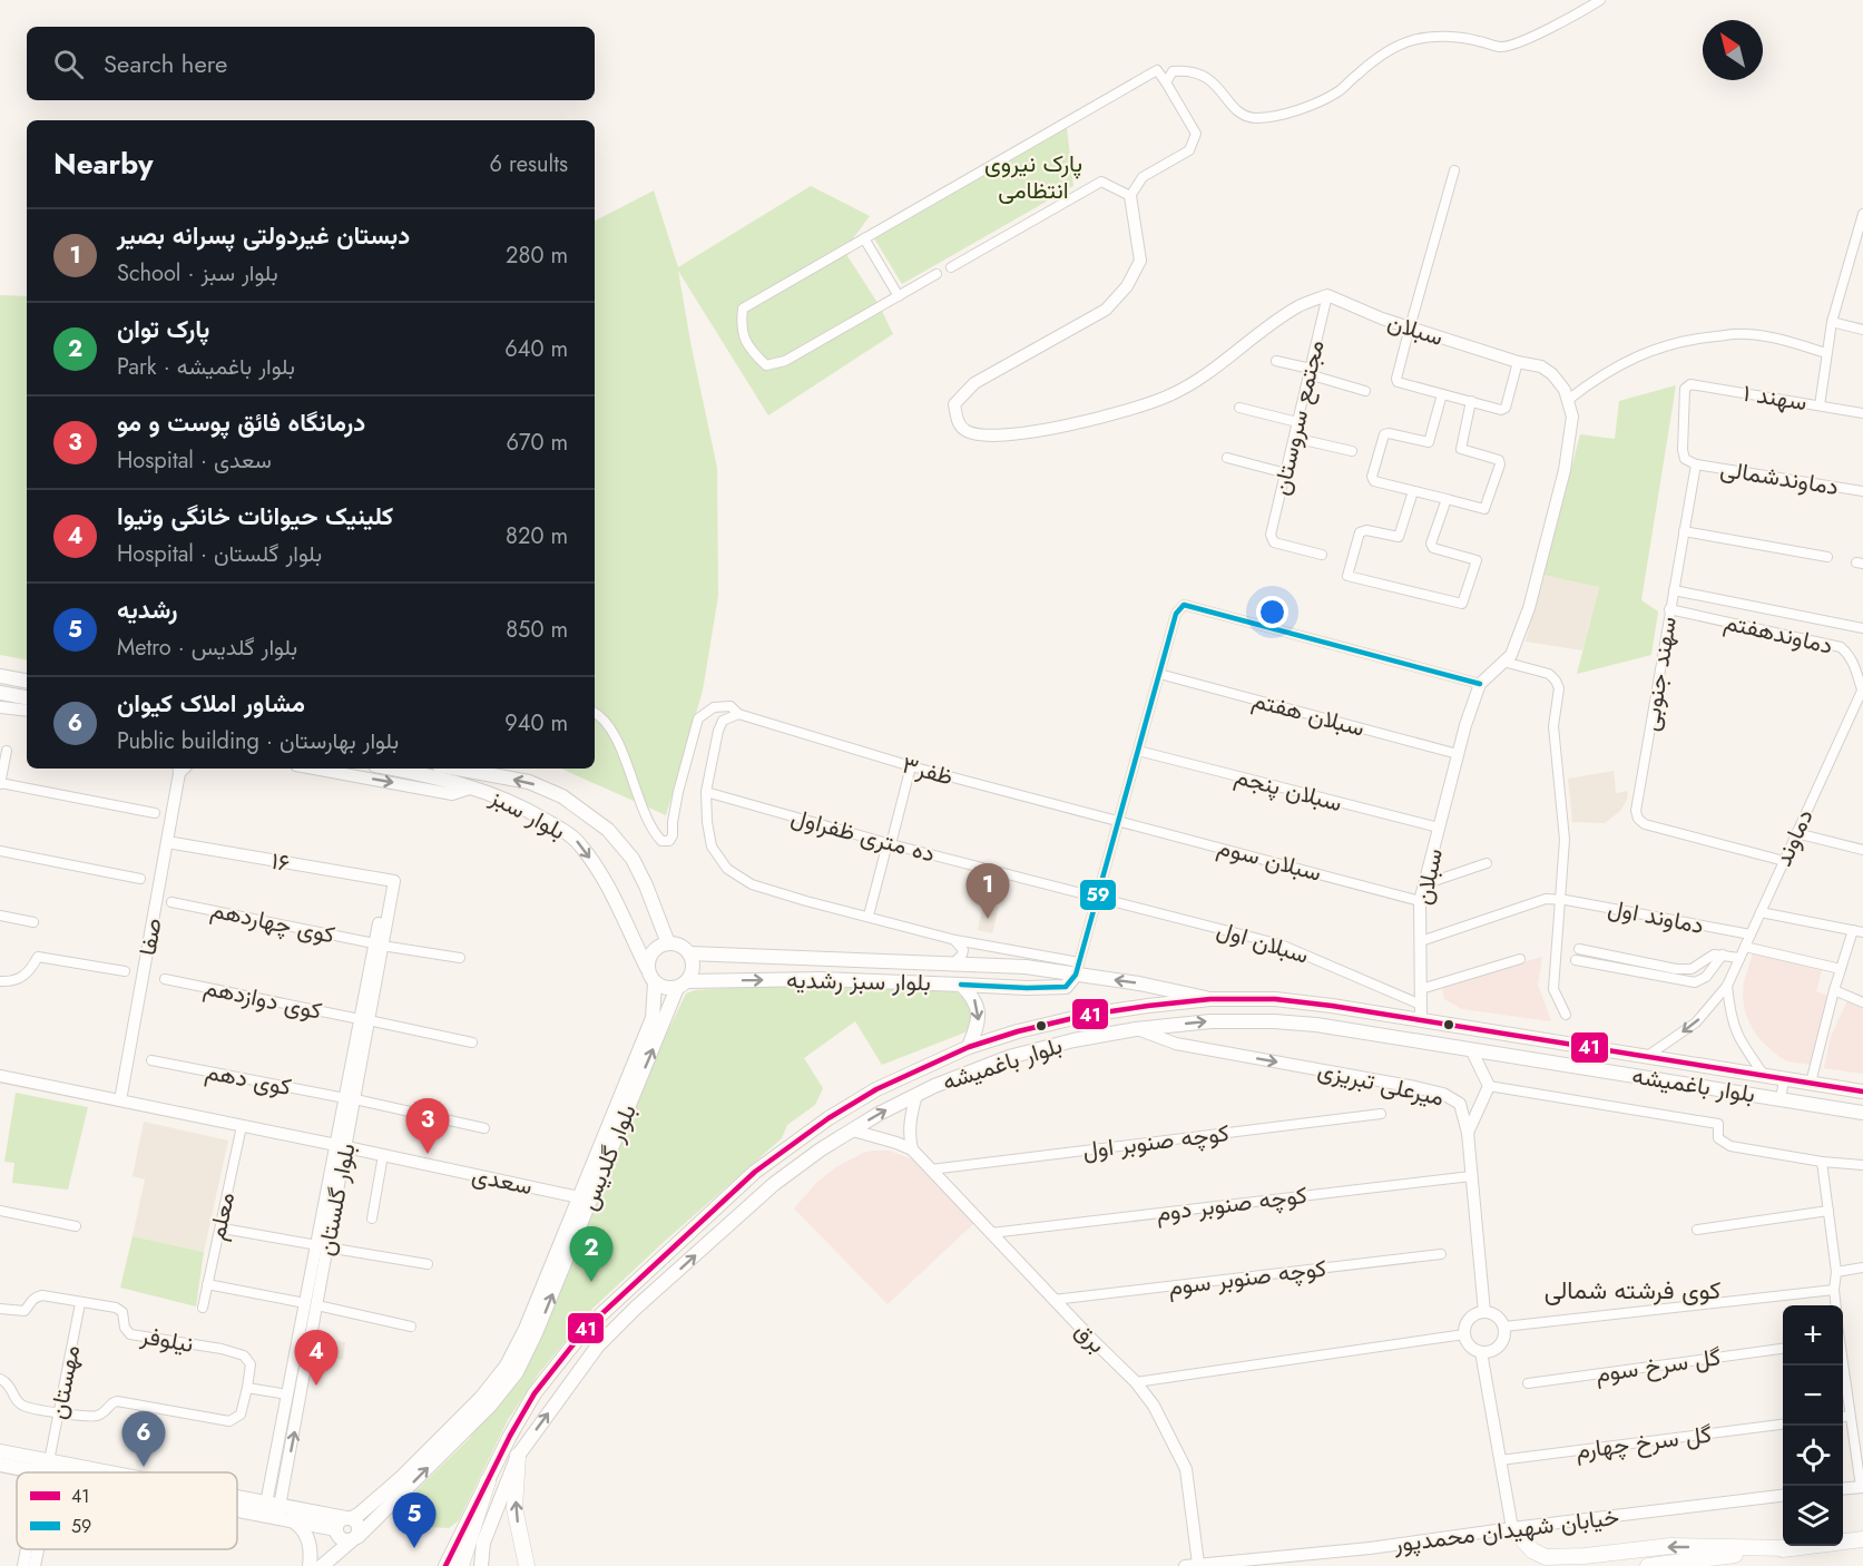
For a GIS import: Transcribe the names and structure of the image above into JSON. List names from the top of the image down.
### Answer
{
  "streets": {
    "main road": [
      "بلوار سبز",
      "بلوار سبز رشدیه",
      "بلوار باغمیشه",
      "بلوار گلدیس"
    ],
    "street": [
      "سبلان",
      "سهند ۱",
      "مجتمع سروستان",
      "دماوندشمالی",
      "دماوندهفتم",
      "سهند جنوبی",
      "سبلان هفتم",
      "ظفر۳",
      "سبلان پنجم",
      "ده متری ظفراول",
      "دماوند",
      "سبلان سوم",
      "۱۶",
      "دماوند اول",
      "کوی چهاردهم",
      "صفا",
      "سبلان اول",
      "کوی دوازدهم",
      "کوی دهم",
      "میرعلی تبریزی",
      "کوچه صنوبر اول",
      "سعدی",
      "بلوار گلستان",
      "کوچه صنوبر دوم",
      "معلم",
      "کوچه صنوبر سوم",
      "برق",
      "نیلوفر",
      "گل سرخ سوم",
      "مهستان",
      "گل سرخ چهارم",
      "خیابان شهیدان محمدپور"
    ]
  },
  "crossings": [
    ["سبلان", "مجتمع سروستان"],
    ["سبلان", "سبلان هفتم"],
    ["سبلان", "سبلان پنجم"],
    ["سبلان", "سبلان سوم"],
    ["سبلان", "دماوند اول"],
    ["سبلان", "سبلان اول"],
    ["سبلان", "بلوار باغمیشه"],
    ["سهند ۱", "دماوندشمالی"],
    ["سهند ۱", "سهند جنوبی"],
    ["دماوندشمالی", "سهند جنوبی"],
    ["دماوندهفتم", "سهند جنوبی"],
    ["دماوندهفتم", "دماوند"],
    ["سهند جنوبی", "دماوند"],
    ["ظفر۳", "سبلان سوم"],
    ["بلوار سبز", "بلوار سبز رشدیه"],
    ["بلوار سبز", "بلوار گلدیس"],
    ["ده متری ظفراول", "سبلان اول"],
    ["دماوند", "دماوند اول"],
    ["۱۶", "صفا"],
    ["۱۶", "بلوار گلستان"],
    ["کوی چهاردهم", "بلوار گلستان"],
    ["صفا", "سعدی"],
    ["بلوار سبز رشدیه", "بلوار باغمیشه"],
    ["بلوار سبز رشدیه", "بلوار گلدیس"],
    ["کوی دوازدهم", "بلوار گلستان"],
    ["بلوار باغمیشه", "میرعلی تبریزی"],
    ["کوی دهم", "بلوار گلستان"],
    ["میرعلی تبریزی", "کوچه صنوبر دوم"],
    ["کوچه صنوبر اول", "برق"],
    ["بلوار گلدیس", "سعدی"],
    ["سعدی", "بلوار گلستان"],
    ["سعدی", "معلم"],
    ["کوچه صنوبر دوم", "برق"],
    ["کوچه صنوبر سوم", "برق"],
    ["برق", "خیابان شهیدان محمدپور"],
    ["نیلوفر", "مهستان"]
  ],
  "one_way": ["میرعلی تبریزی"],
  "districts": ["کوی فرشته شمالی"],
  "parks": ["پارک نیروی انتظامی"],
  "lines": ["transit line 59", "transit line 41"],
  "legend": ["41", "59"],
  "north": "top left",
  "page": {
    "search": "Search here",
    "heading": ["Nearby", "6 results"],
    "list": [
      {
        "mark": "1",
        "name": "دبستان غیردولتی پسرانه بصیر",
        "note": "School · بلوار سبز",
        "value": "280 m"
      },
      {
        "mark": "2",
        "name": "پارک توان",
        "note": "Park · بلوار باغمیشه",
        "value": "640 m"
      },
      {
        "mark": "3",
        "name": "درمانگاه فائق پوست و مو",
        "note": "Hospital · سعدی",
        "value": "670 m"
      },
      {
        "mark": "4",
        "name": "کلینیک حیوانات خانگی وتیوا",
        "note": "Hospital · بلوار گلستان",
        "value": "820 m"
      },
      {
        "mark": "5",
        "name": "رشدیه",
        "note": "Metro · بلوار گلدیس",
        "value": "850 m"
      },
      {
        "mark": "6",
        "name": "مشاور املاک کیوان",
        "note": "Public building · بلوار بهارستان",
        "value": "940 m"
      }
    ],
    "pins": [
      "1",
      "3",
      "2",
      "4",
      "6",
      "5"
    ],
    "map_buttons": ["+", "−"]
  }
}
